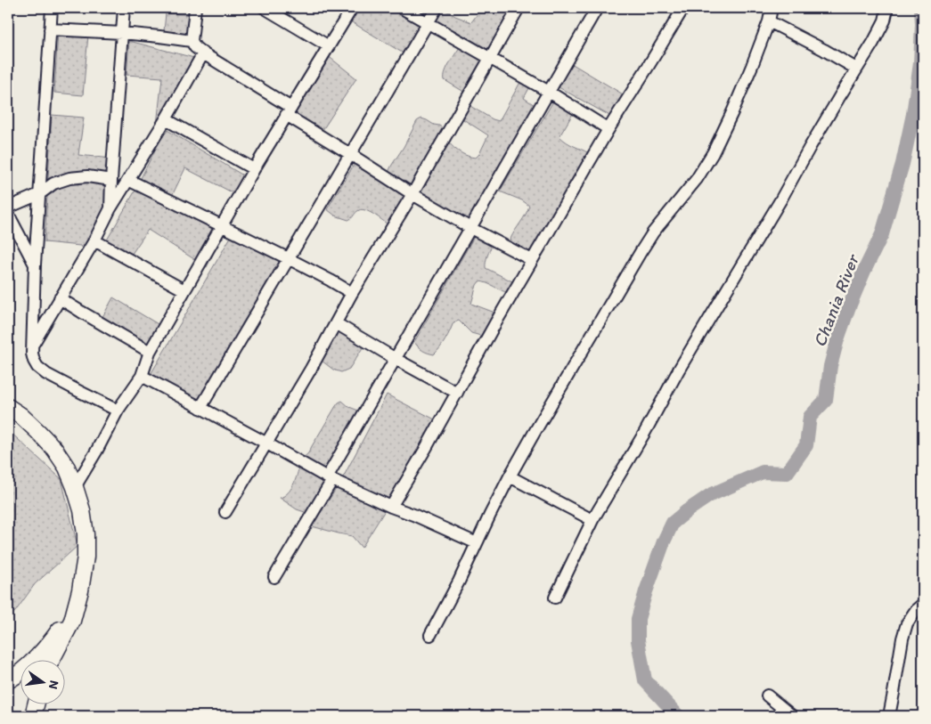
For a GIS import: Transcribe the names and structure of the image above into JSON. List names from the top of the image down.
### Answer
{
  "water": ["Chania River"],
  "north": "right"
}
